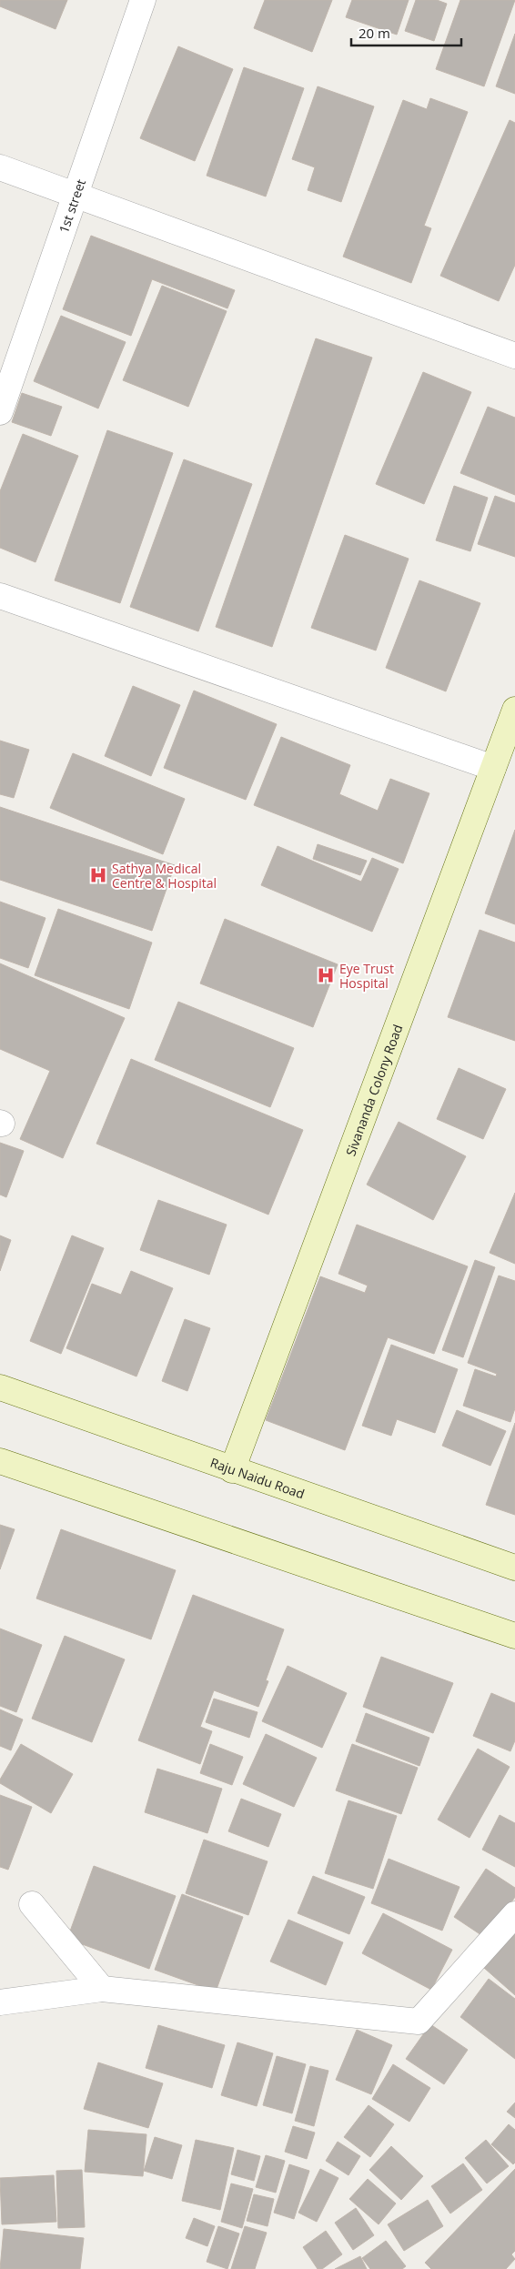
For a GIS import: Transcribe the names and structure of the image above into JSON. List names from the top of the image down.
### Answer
{
  "streets": {
    "main road": ["Sivananda Colony Road", "Raju Naidu Road"],
    "street": ["1st street"]
  },
  "crossings": [
    ["Sivananda Colony Road", "Raju Naidu Road"]
  ],
  "places": {
    "hospital": ["Sathya Medical Centre & Hospital", "Eye Trust Hospital"]
  },
  "scale_bar": "20 m"
}
